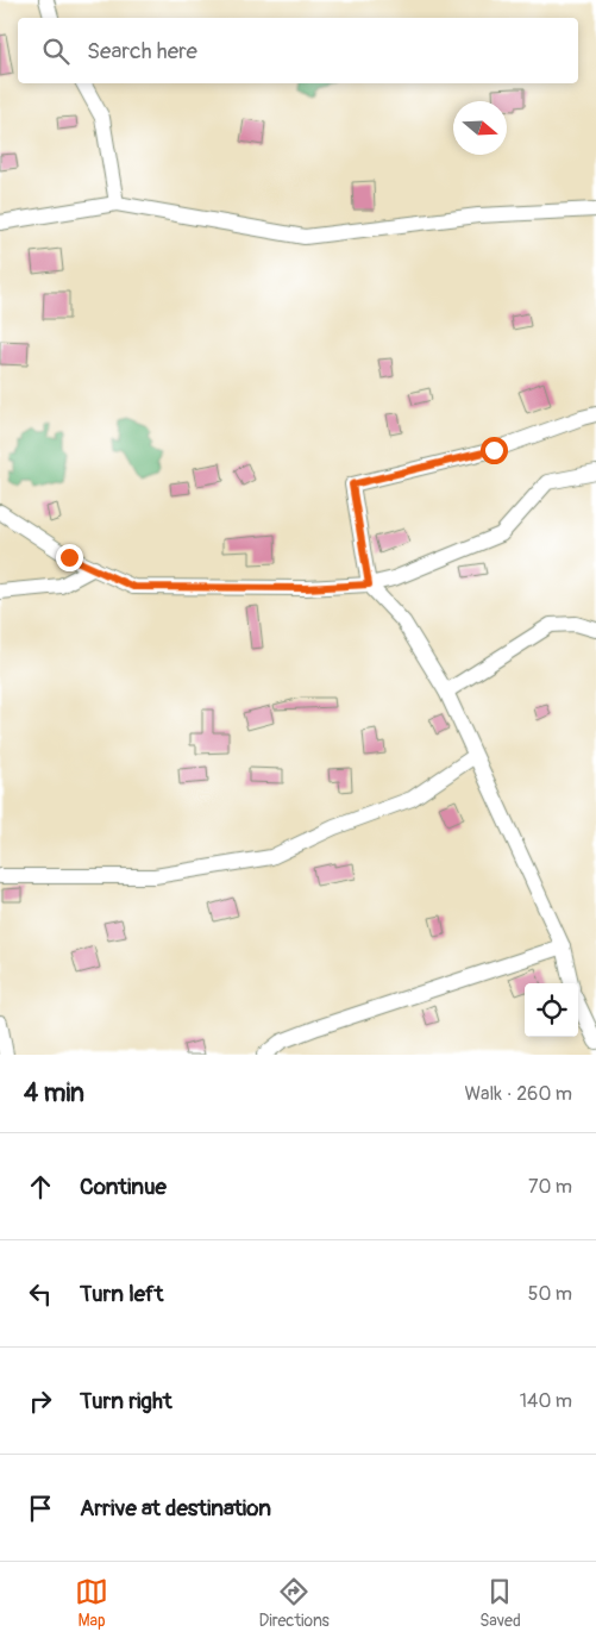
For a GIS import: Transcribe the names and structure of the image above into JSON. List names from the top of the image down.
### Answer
{
  "north": "right",
  "page": {
    "search": "Search here",
    "heading": ["4 min", "Walk · 260 m"],
    "list": [
      ["Continue", "70 m"],
      ["Turn left", "50 m"],
      ["Turn right", "140 m"],
      "Arrive at destination"
    ],
    "nav": ["Map", "Directions", "Saved"]
  }
}
